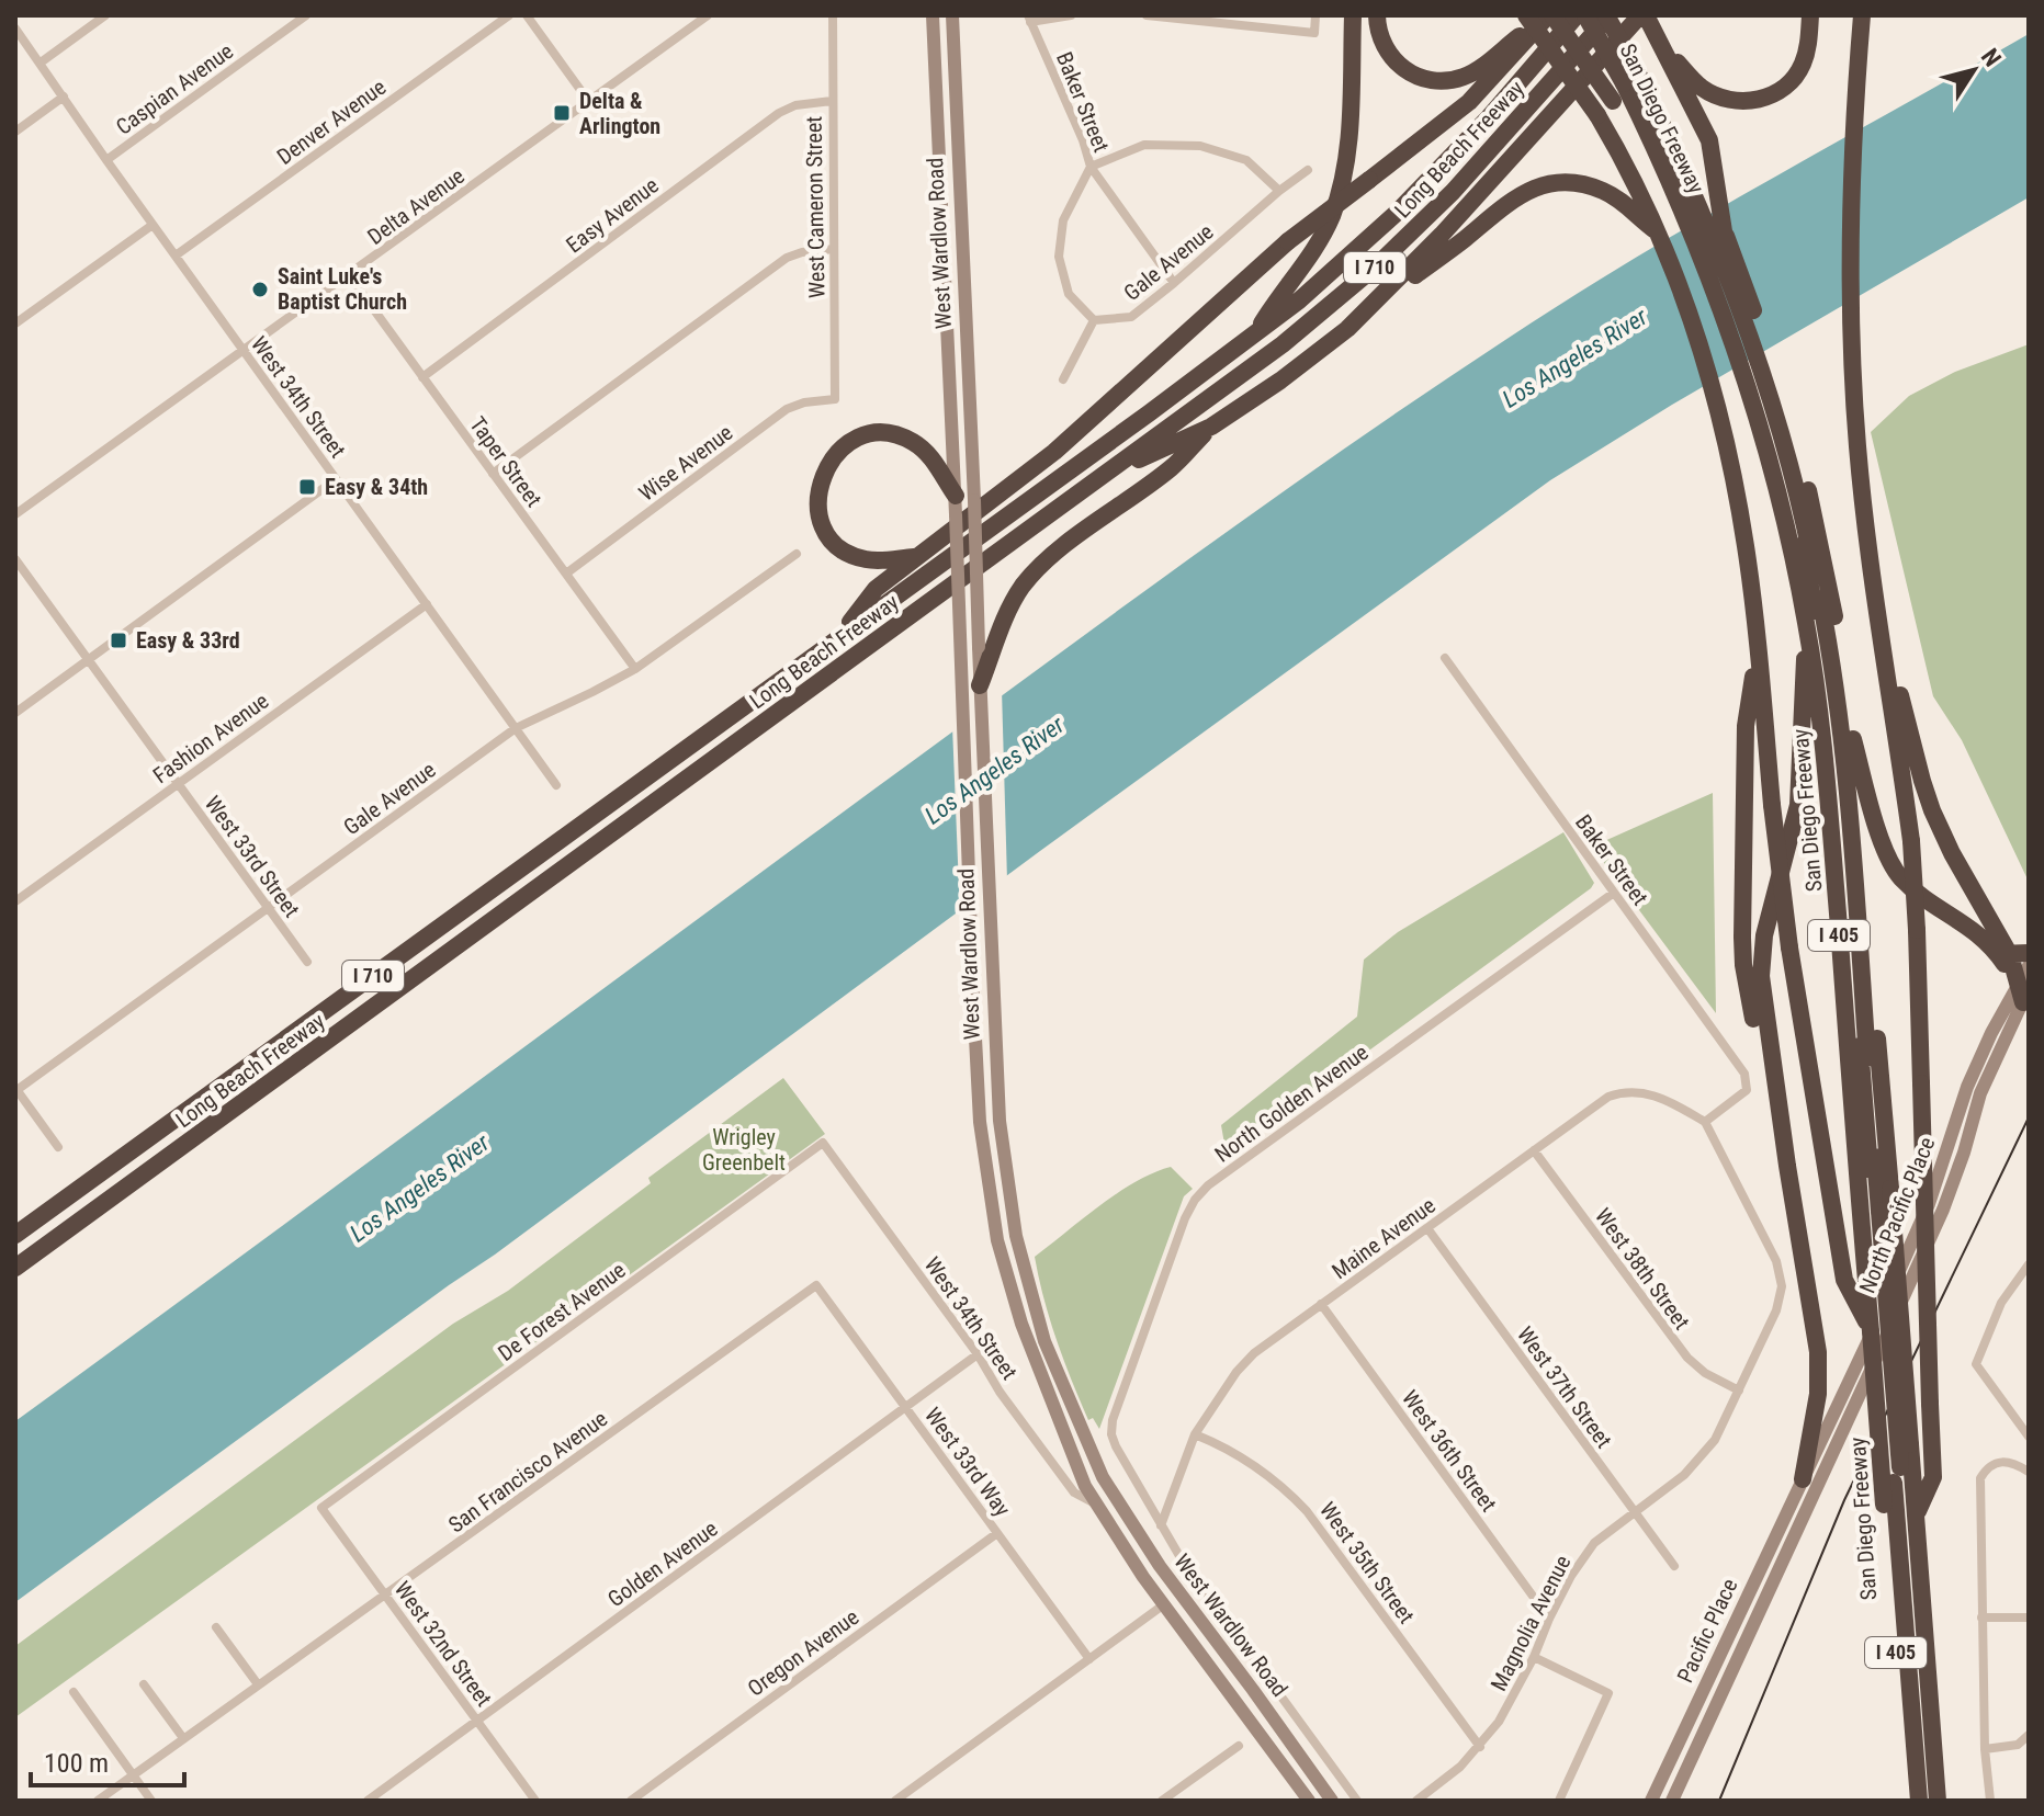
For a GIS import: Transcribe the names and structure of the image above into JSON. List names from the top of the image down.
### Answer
{
  "streets": {
    "highway": [
      "San Diego Freeway",
      "Long Beach Freeway",
      "I 710",
      "I 405"
    ],
    "main road": ["West Wardlow Road", "North Pacific Place", "Pacific Place"],
    "street": [
      "Caspian Avenue",
      "Baker Street",
      "Denver Avenue",
      "Delta Avenue",
      "West Cameron Street",
      "Easy Avenue",
      "Gale Avenue",
      "West 34th Street",
      "Taper Street",
      "Wise Avenue",
      "Fashion Avenue",
      "West 33rd Street",
      "North Golden Avenue",
      "Maine Avenue",
      "West 38th Street",
      "De Forest Avenue",
      "West 37th Street",
      "West 36th Street",
      "West 33rd Way",
      "San Francisco Avenue",
      "West 35th Street",
      "Golden Avenue",
      "Magnolia Avenue",
      "West 32nd Street",
      "Oregon Avenue"
    ]
  },
  "crossings": [
    ["Caspian Avenue", "West 34th Street"],
    ["Baker Street", "Gale Avenue"],
    ["Baker Street", "North Golden Avenue"],
    ["Baker Street", "Maine Avenue"],
    ["Baker Street", "Magnolia Avenue"],
    ["Denver Avenue", "West 34th Street"],
    ["Delta Avenue", "West 34th Street"],
    ["Delta Avenue", "Taper Street"],
    ["West Cameron Street", "Easy Avenue"],
    ["West Cameron Street", "Wise Avenue"],
    ["Easy Avenue", "Taper Street"],
    ["West Wardlow Road", "West 34th Street"],
    ["West Wardlow Road", "North Golden Avenue"],
    ["West Wardlow Road", "Maine Avenue"],
    ["Gale Avenue", "West 34th Street"],
    ["Gale Avenue", "Taper Street"],
    ["Gale Avenue", "West 33rd Street"],
    ["West 34th Street", "Fashion Avenue"],
    ["West 34th Street", "De Forest Avenue"],
    ["West 34th Street", "Golden Avenue"],
    ["Taper Street", "Wise Avenue"],
    ["Fashion Avenue", "West 33rd Street"],
    ["North Pacific Place", "Pacific Place"],
    ["Maine Avenue", "West 38th Street"],
    ["Maine Avenue", "West 37th Street"],
    ["Maine Avenue", "West 36th Street"],
    ["Maine Avenue", "West 35th Street"],
    ["Maine Avenue", "Magnolia Avenue"],
    ["West 38th Street", "Magnolia Avenue"],
    ["De Forest Avenue", "West 32nd Street"],
    ["West 37th Street", "Magnolia Avenue"],
    ["West 36th Street", "Magnolia Avenue"],
    ["West 33rd Way", "San Francisco Avenue"],
    ["West 33rd Way", "Golden Avenue"],
    ["West 33rd Way", "Oregon Avenue"],
    ["San Francisco Avenue", "West 32nd Street"],
    ["West 35th Street", "Magnolia Avenue"],
    ["Golden Avenue", "West 32nd Street"]
  ],
  "water": ["Los Angeles River"],
  "parks": ["Wrigley Greenbelt"],
  "places": {
    "transit": ["Delta & Arlington", "Easy & 34th", "Easy & 33rd"],
    "other": ["Saint Luke's Baptist Church"]
  },
  "scale_bar": "100 m",
  "north": "top right"
}
